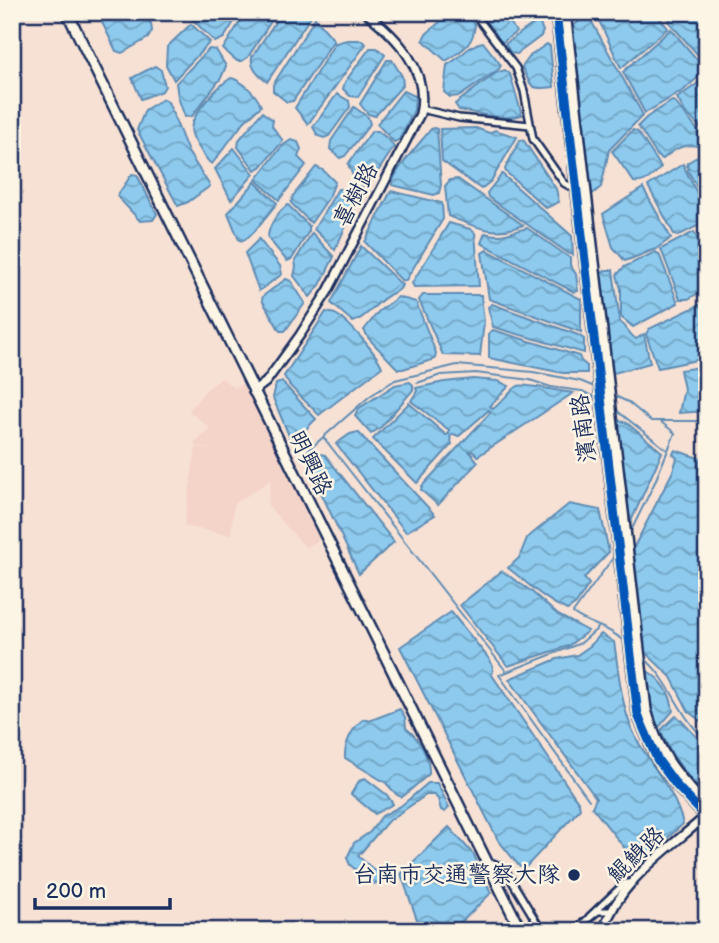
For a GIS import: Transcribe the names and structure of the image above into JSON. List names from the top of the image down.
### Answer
{
  "streets": {
    "main road": ["濱南路", "明興路"],
    "street": ["喜樹路", "鯤鯓路"]
  },
  "crossings": [
    ["喜樹路", "明興路"],
    ["濱南路", "鯤鯓路"]
  ],
  "places": ["台南市交通警察大隊"],
  "scale_bar": "200 m"
}
